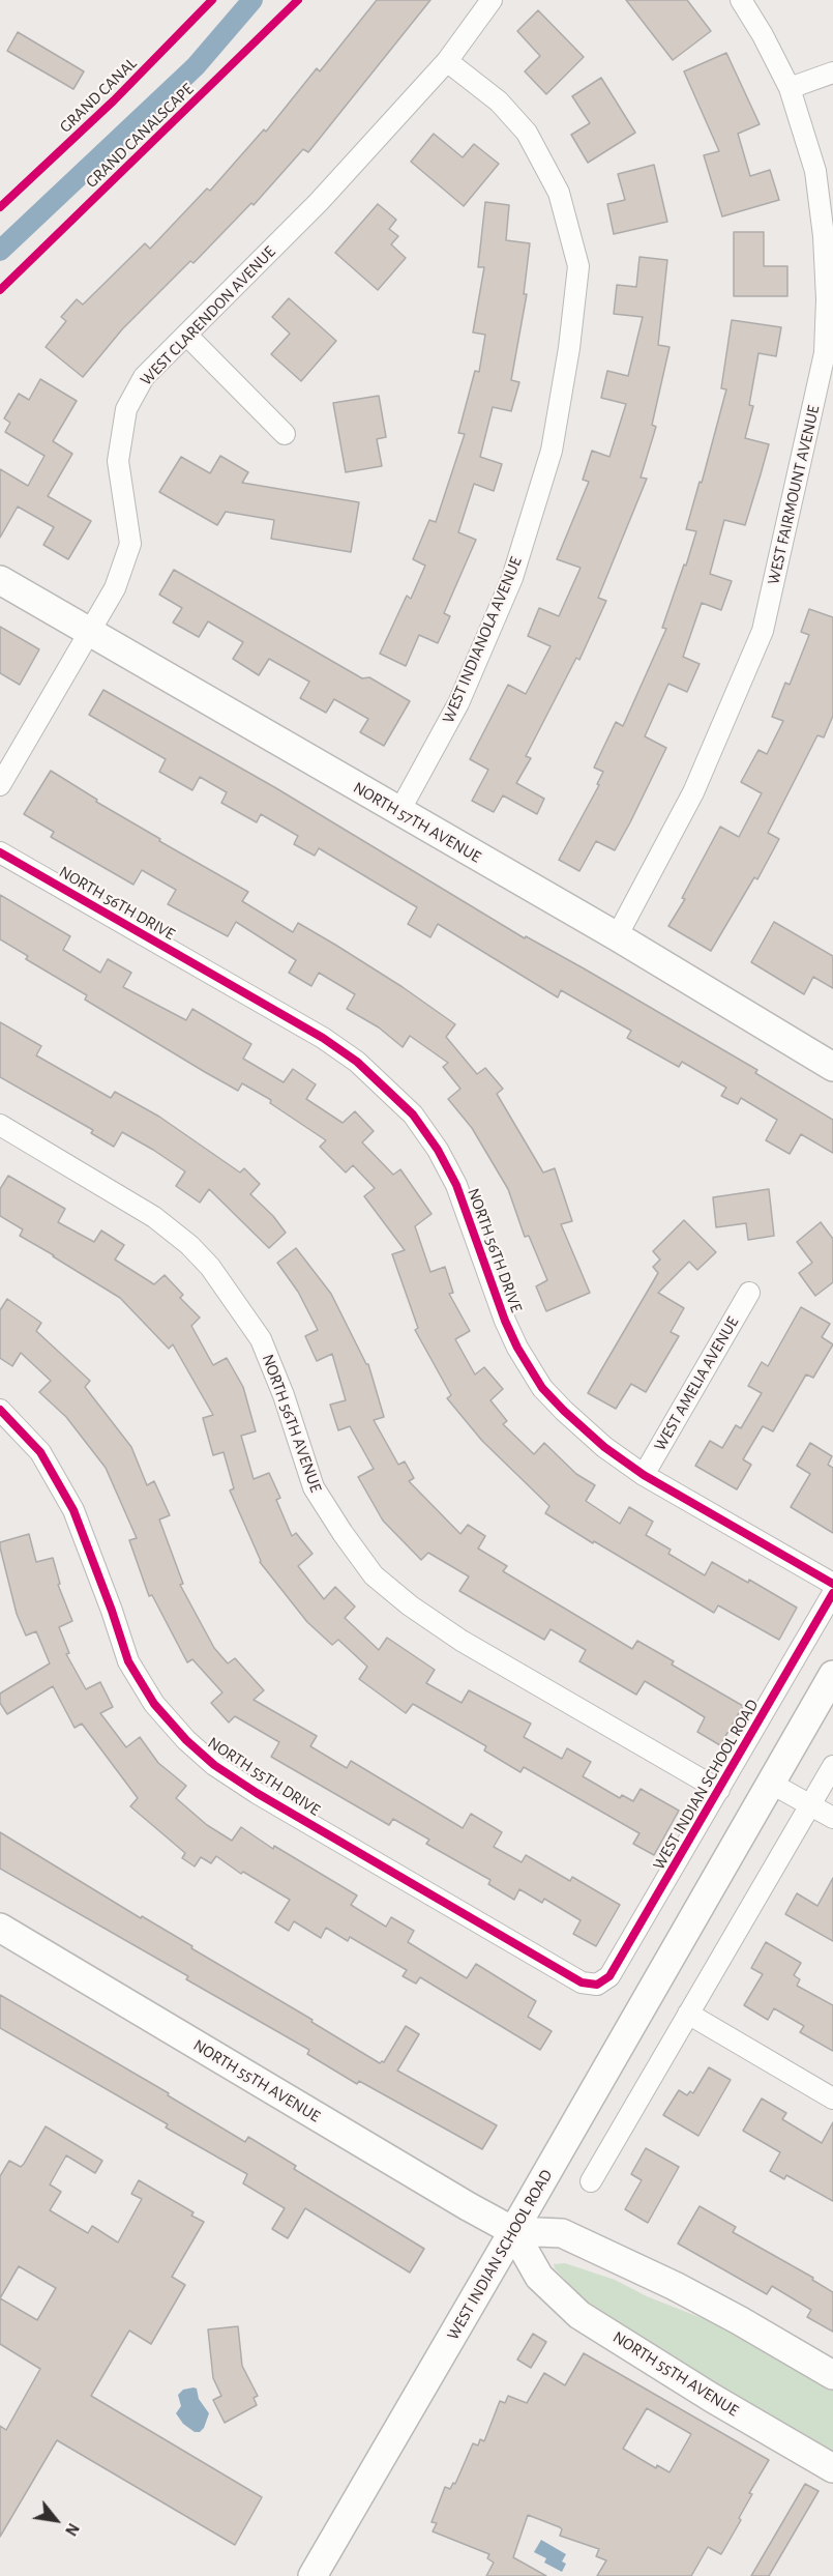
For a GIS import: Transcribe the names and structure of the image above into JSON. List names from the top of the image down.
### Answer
{
  "streets": {
    "street": [
      "WEST CLARENDON AVENUE",
      "WEST FAIRMOUNT AVENUE",
      "WEST INDIANOLA AVENUE",
      "NORTH 57TH AVENUE",
      "NORTH 56TH DRIVE",
      "WEST AMELIA AVENUE",
      "NORTH 56TH AVENUE",
      "NORTH 55TH DRIVE",
      "WEST INDIAN SCHOOL ROAD",
      "NORTH 55TH AVENUE"
    ],
    "cycle path": ["GRAND CANAL", "GRAND CANALSCAPE"]
  },
  "crossings": [
    ["WEST CLARENDON AVENUE", "WEST INDIANOLA AVENUE"],
    ["WEST CLARENDON AVENUE", "NORTH 57TH AVENUE"],
    ["WEST FAIRMOUNT AVENUE", "NORTH 57TH AVENUE"],
    ["WEST INDIANOLA AVENUE", "NORTH 57TH AVENUE"],
    ["NORTH 56TH DRIVE", "WEST AMELIA AVENUE"],
    ["NORTH 56TH AVENUE", "WEST INDIAN SCHOOL ROAD"],
    ["NORTH 55TH DRIVE", "WEST INDIAN SCHOOL ROAD"],
    ["WEST INDIAN SCHOOL ROAD", "NORTH 55TH AVENUE"]
  ],
  "north": "bottom right"
}
